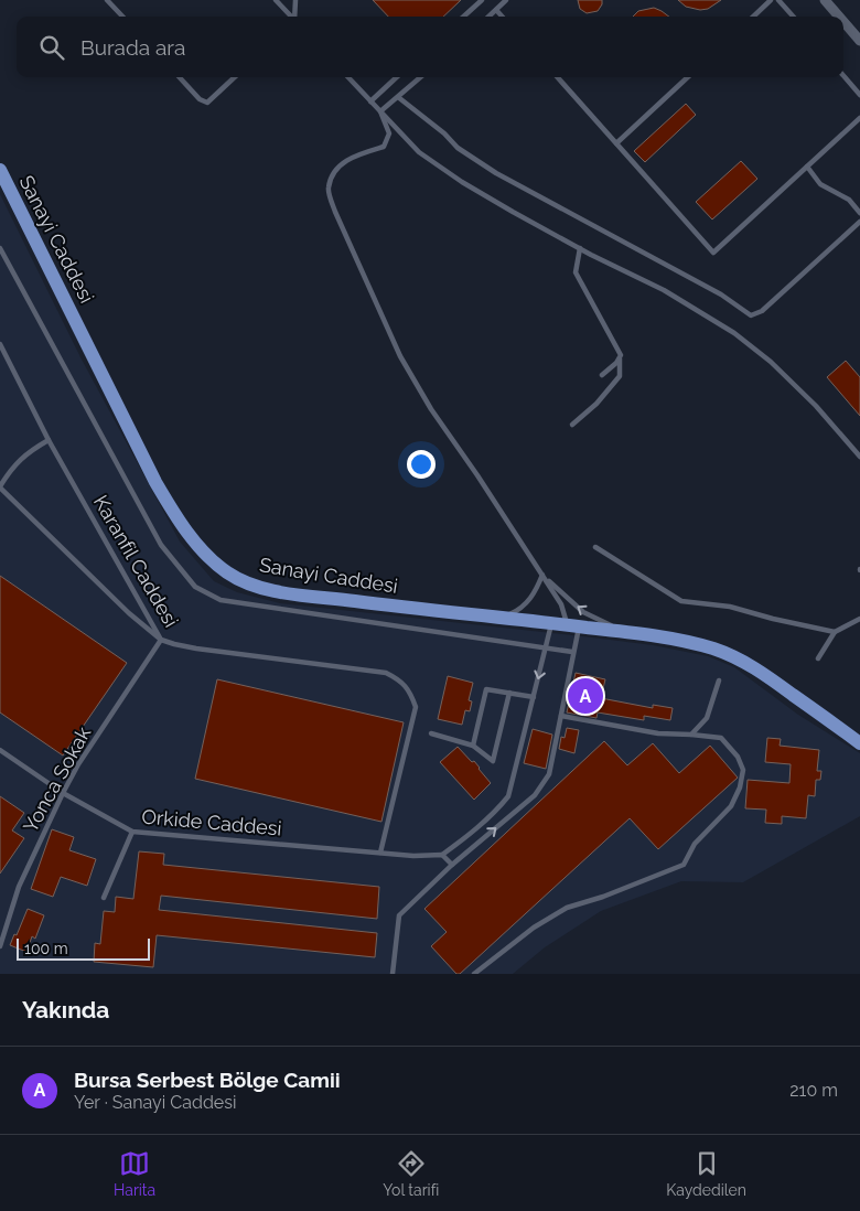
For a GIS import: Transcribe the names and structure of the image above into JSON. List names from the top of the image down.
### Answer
{
  "streets": {
    "main road": ["Sanayi Caddesi"],
    "lane": ["Karanfil Caddesi", "Yonca Sokak", "Orkide Caddesi"]
  },
  "crossings": [
    ["Karanfil Caddesi", "Yonca Sokak"],
    ["Karanfil Caddesi", "Orkide Caddesi"],
    ["Yonca Sokak", "Orkide Caddesi"]
  ],
  "scale_bar": "100 m",
  "page": {
    "search": "Burada ara",
    "pins": "A",
    "scale": "100 m",
    "heading": "Yakında",
    "list": [
      {
        "mark": "A",
        "name": "Bursa Serbest Bölge Camii",
        "note": "Yer · Sanayi Caddesi",
        "value": "210 m"
      }
    ],
    "nav": ["Harita", "Yol tarifi", "Kaydedilen"]
  }
}
